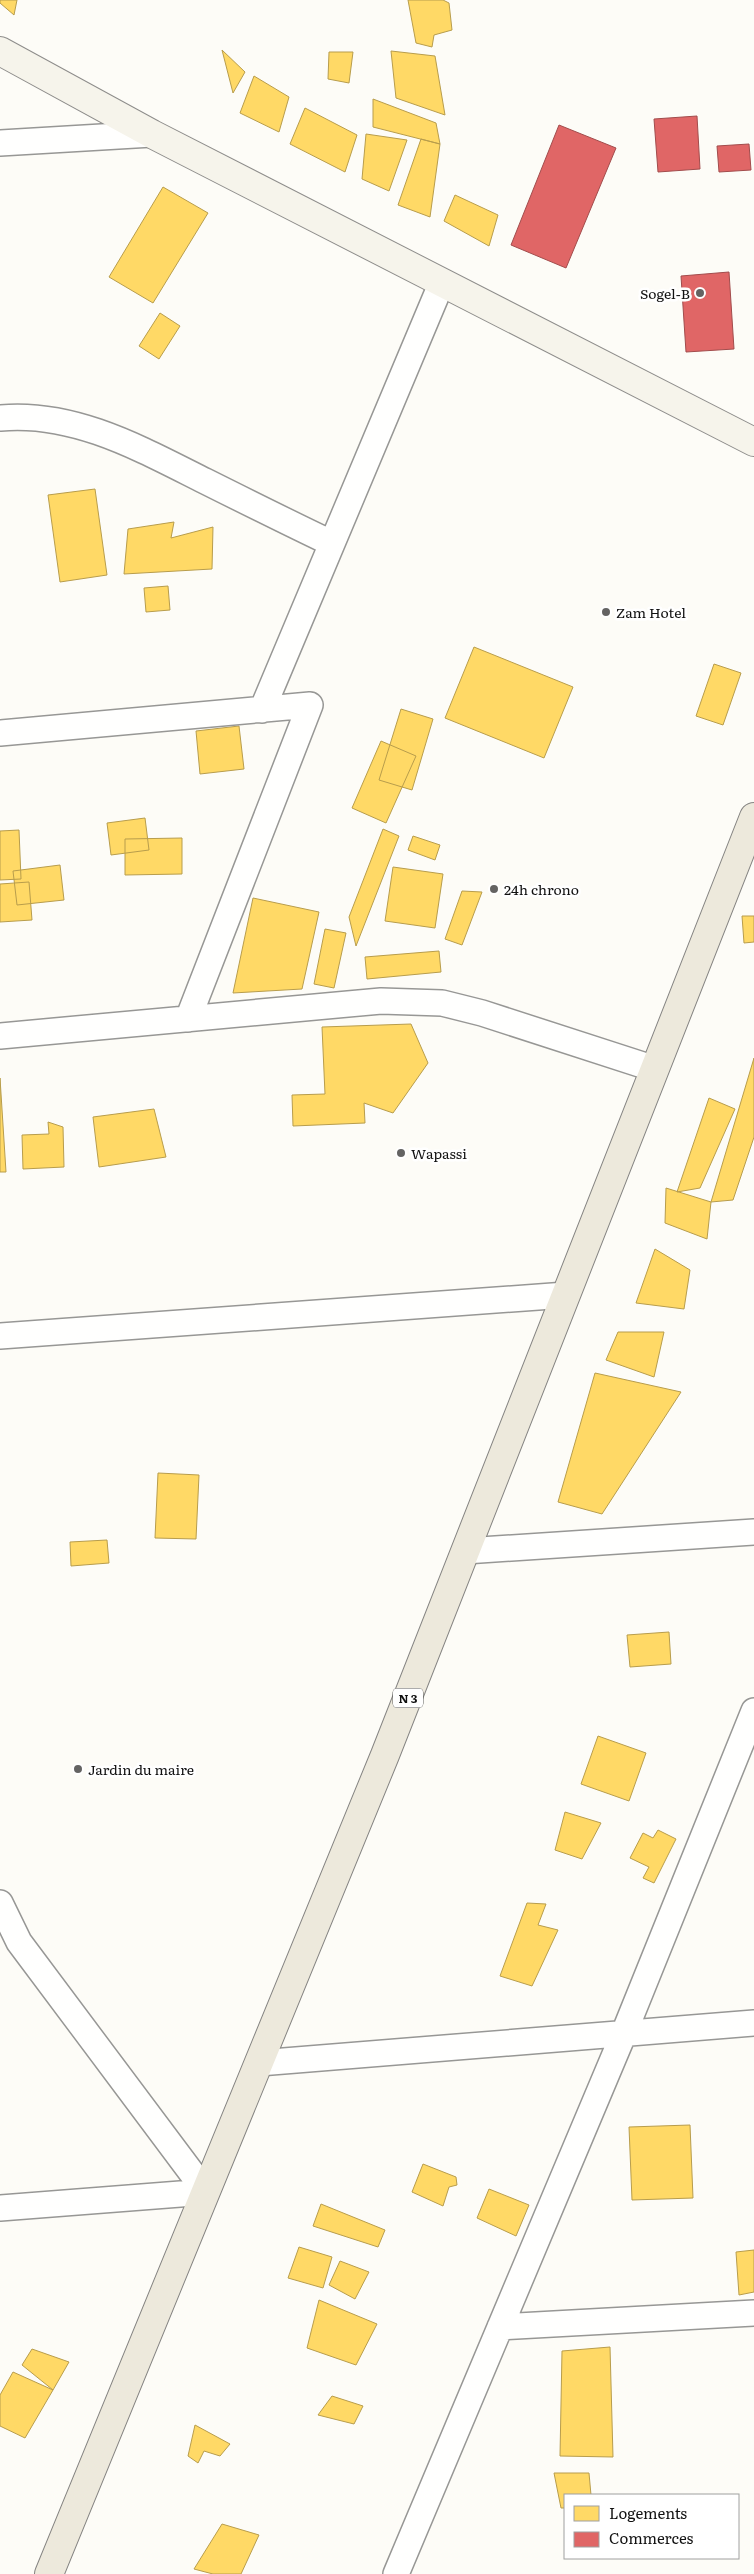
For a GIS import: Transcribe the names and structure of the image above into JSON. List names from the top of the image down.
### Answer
{
  "streets": {
    "main road": ["N 3"]
  },
  "places": [
    "Sogel-B",
    "Zam Hotel",
    "24h chrono",
    "Wapassi",
    "Jardin du maire"
  ],
  "legend": ["Logements", "Commerces"]
}
